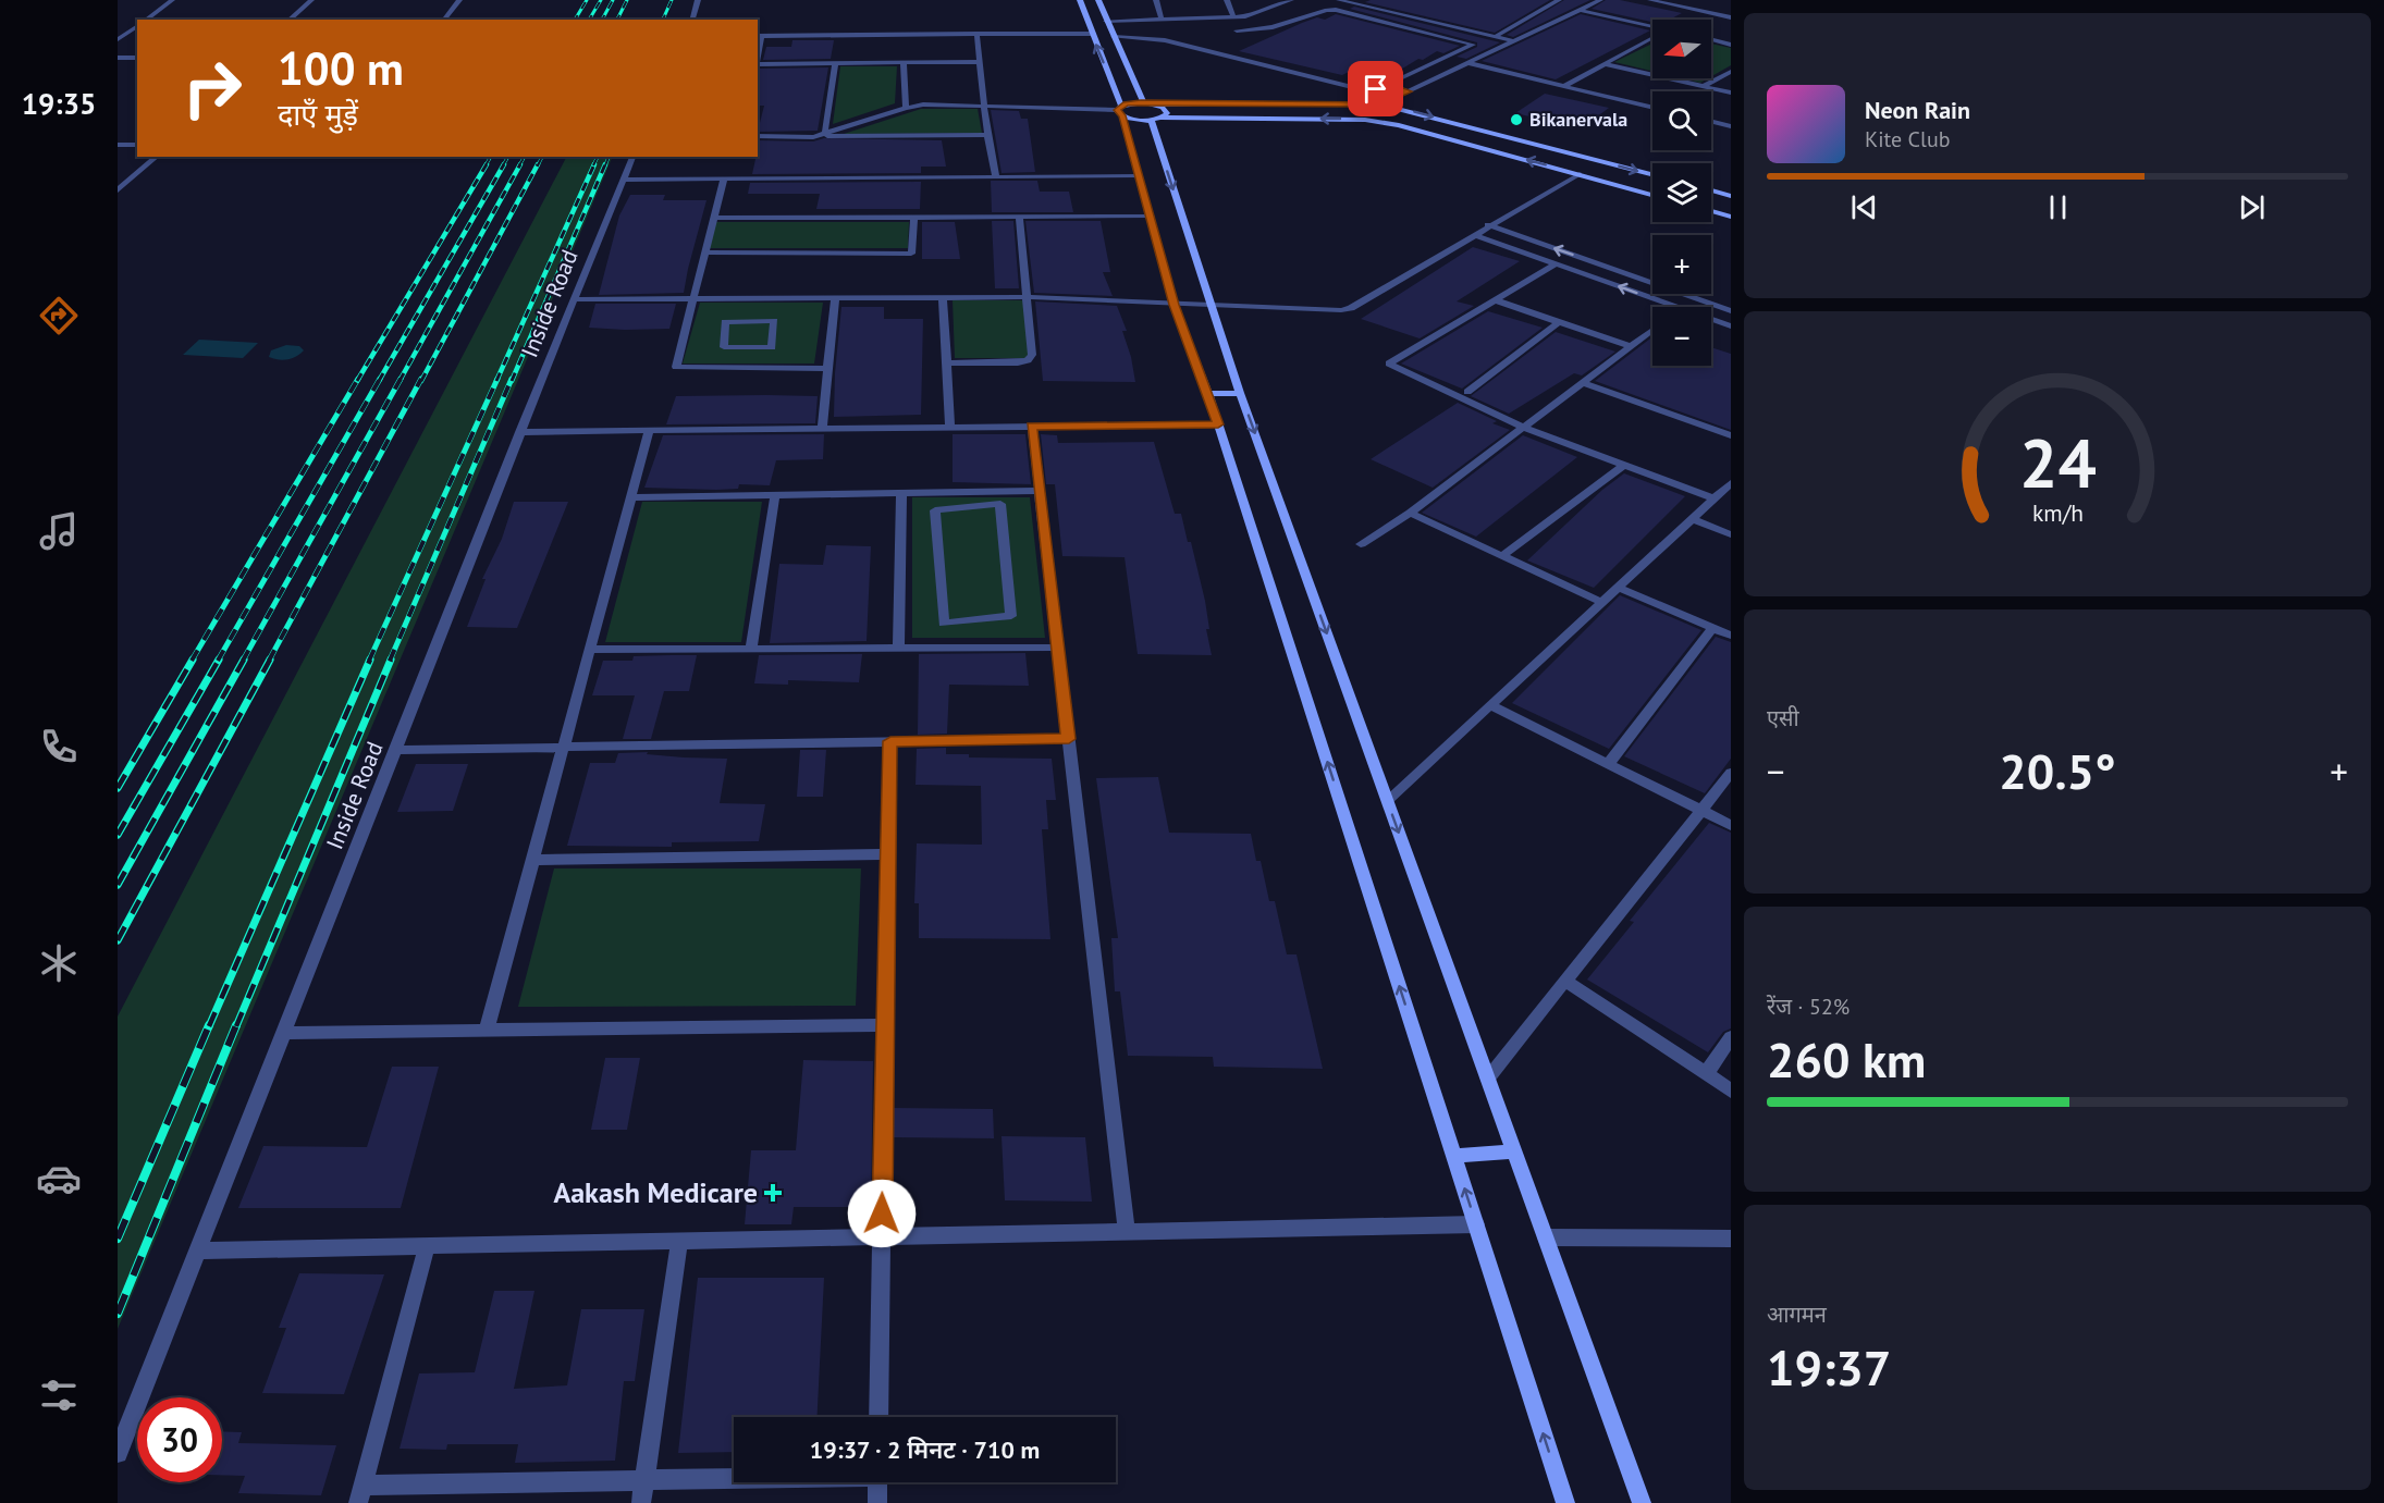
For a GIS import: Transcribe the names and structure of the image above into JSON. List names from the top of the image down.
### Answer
{
  "streets": {
    "street": ["Inside Road"]
  },
  "places": {
    "other": ["Bikanervala"],
    "health": ["Aakash Medicare"]
  },
  "north": "left",
  "page": {
    "tabs": "19:35",
    "map_buttons": ["+", "−"],
    "turn": ["100 m", "दाएँ मुड़ें"],
    "song": ["Neon Rain", "Kite Club"],
    "tile": [
      "एसी",
      ["रेंज · 52%", "260 km"],
      ["आगमन", "19:37"]
    ],
    "heat": ["−", "20.5°", "+"],
    "limit": "30",
    "trip": "19:37 · 2 मिनट · 710 m",
    "gauge": ["24", "km/h"]
  }
}
